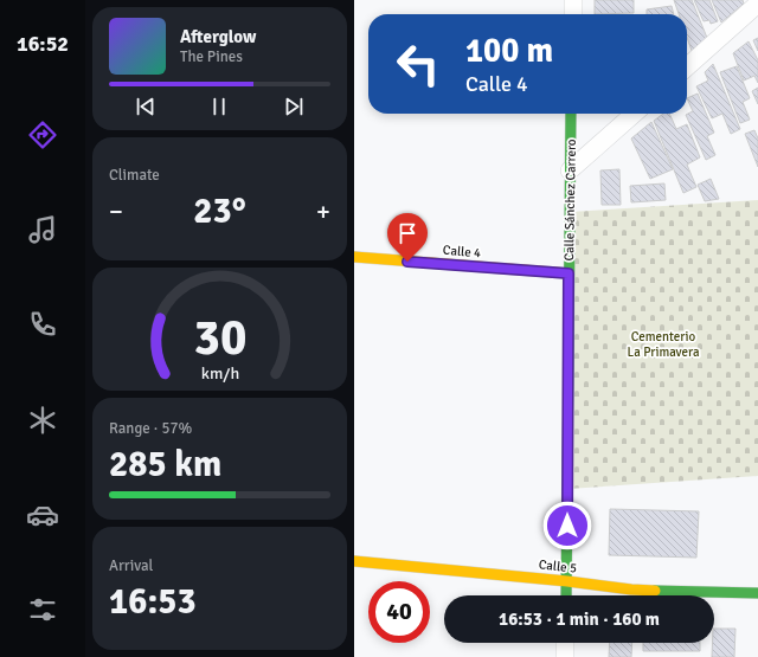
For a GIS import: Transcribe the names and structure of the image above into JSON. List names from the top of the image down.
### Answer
{
  "streets": {
    "street": ["Calle Sánchez Carrero", "Calle 4", "Calle 5"]
  },
  "crossings": [
    ["Calle Sánchez Carrero", "Calle 4"],
    ["Calle Sánchez Carrero", "Calle 5"]
  ],
  "parks": ["Cementerio La Primavera"],
  "page": {
    "tabs": "16:52",
    "turn": ["100 m", "Calle 4"],
    "song": ["Afterglow", "The Pines"],
    "tile": [
      "Climate",
      ["Range · 57%", "285 km"],
      ["Arrival", "16:53"]
    ],
    "heat": ["−", "23°", "+"],
    "limit": "40",
    "trip": "16:53 · 1 min · 160 m",
    "gauge": ["30", "km/h"]
  }
}
